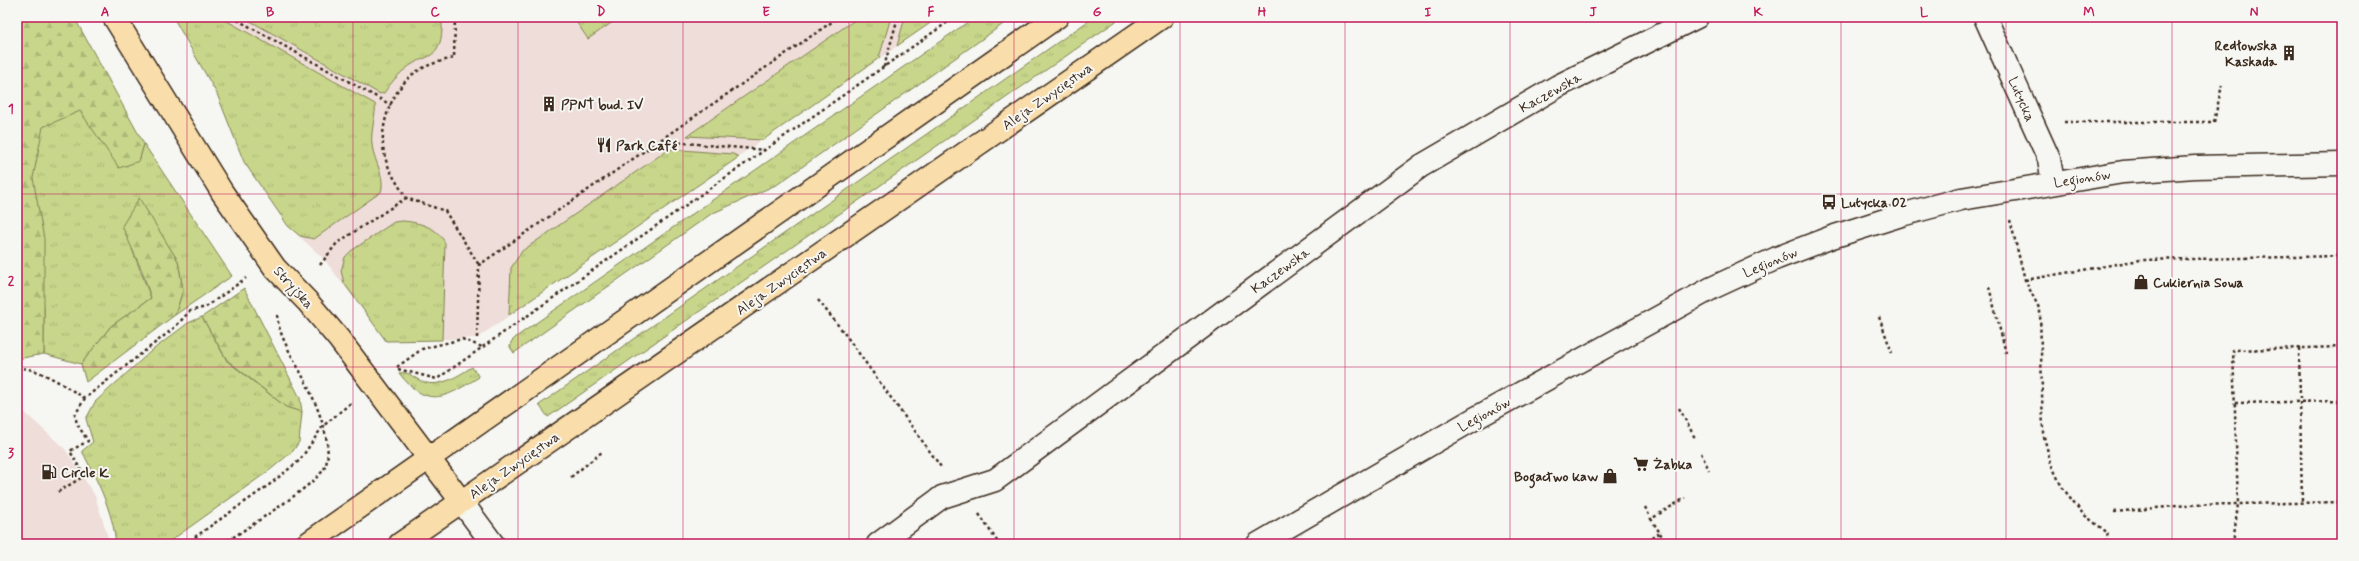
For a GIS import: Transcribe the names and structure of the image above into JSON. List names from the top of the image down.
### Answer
{
  "streets": {
    "main road": ["Aleja Zwycięstwa", "Stryjska"],
    "street": ["Kaczewska", "Lutycka", "Legionów"]
  },
  "crossings": [
    ["Aleja Zwycięstwa", "Stryjska"],
    ["Lutycka", "Legionów"]
  ],
  "places": {
    "building": ["Redłowska Kaskada", "PPNT bud. IV"],
    "restaurant": ["Park Café"],
    "bus stop": ["Lutycka 02"],
    "shop": ["Cukiernia Sowa", "Bogactwo kaw"],
    "supermarket": ["Żabka"],
    "fuel station": ["Circle K"]
  },
  "grid": {
    "columns": [
      "A",
      "B",
      "C",
      "D",
      "E",
      "F",
      "G",
      "H",
      "I",
      "J",
      "K",
      "L",
      "M",
      "N"
    ],
    "rows": ["1", "2", "3"]
  }
}
